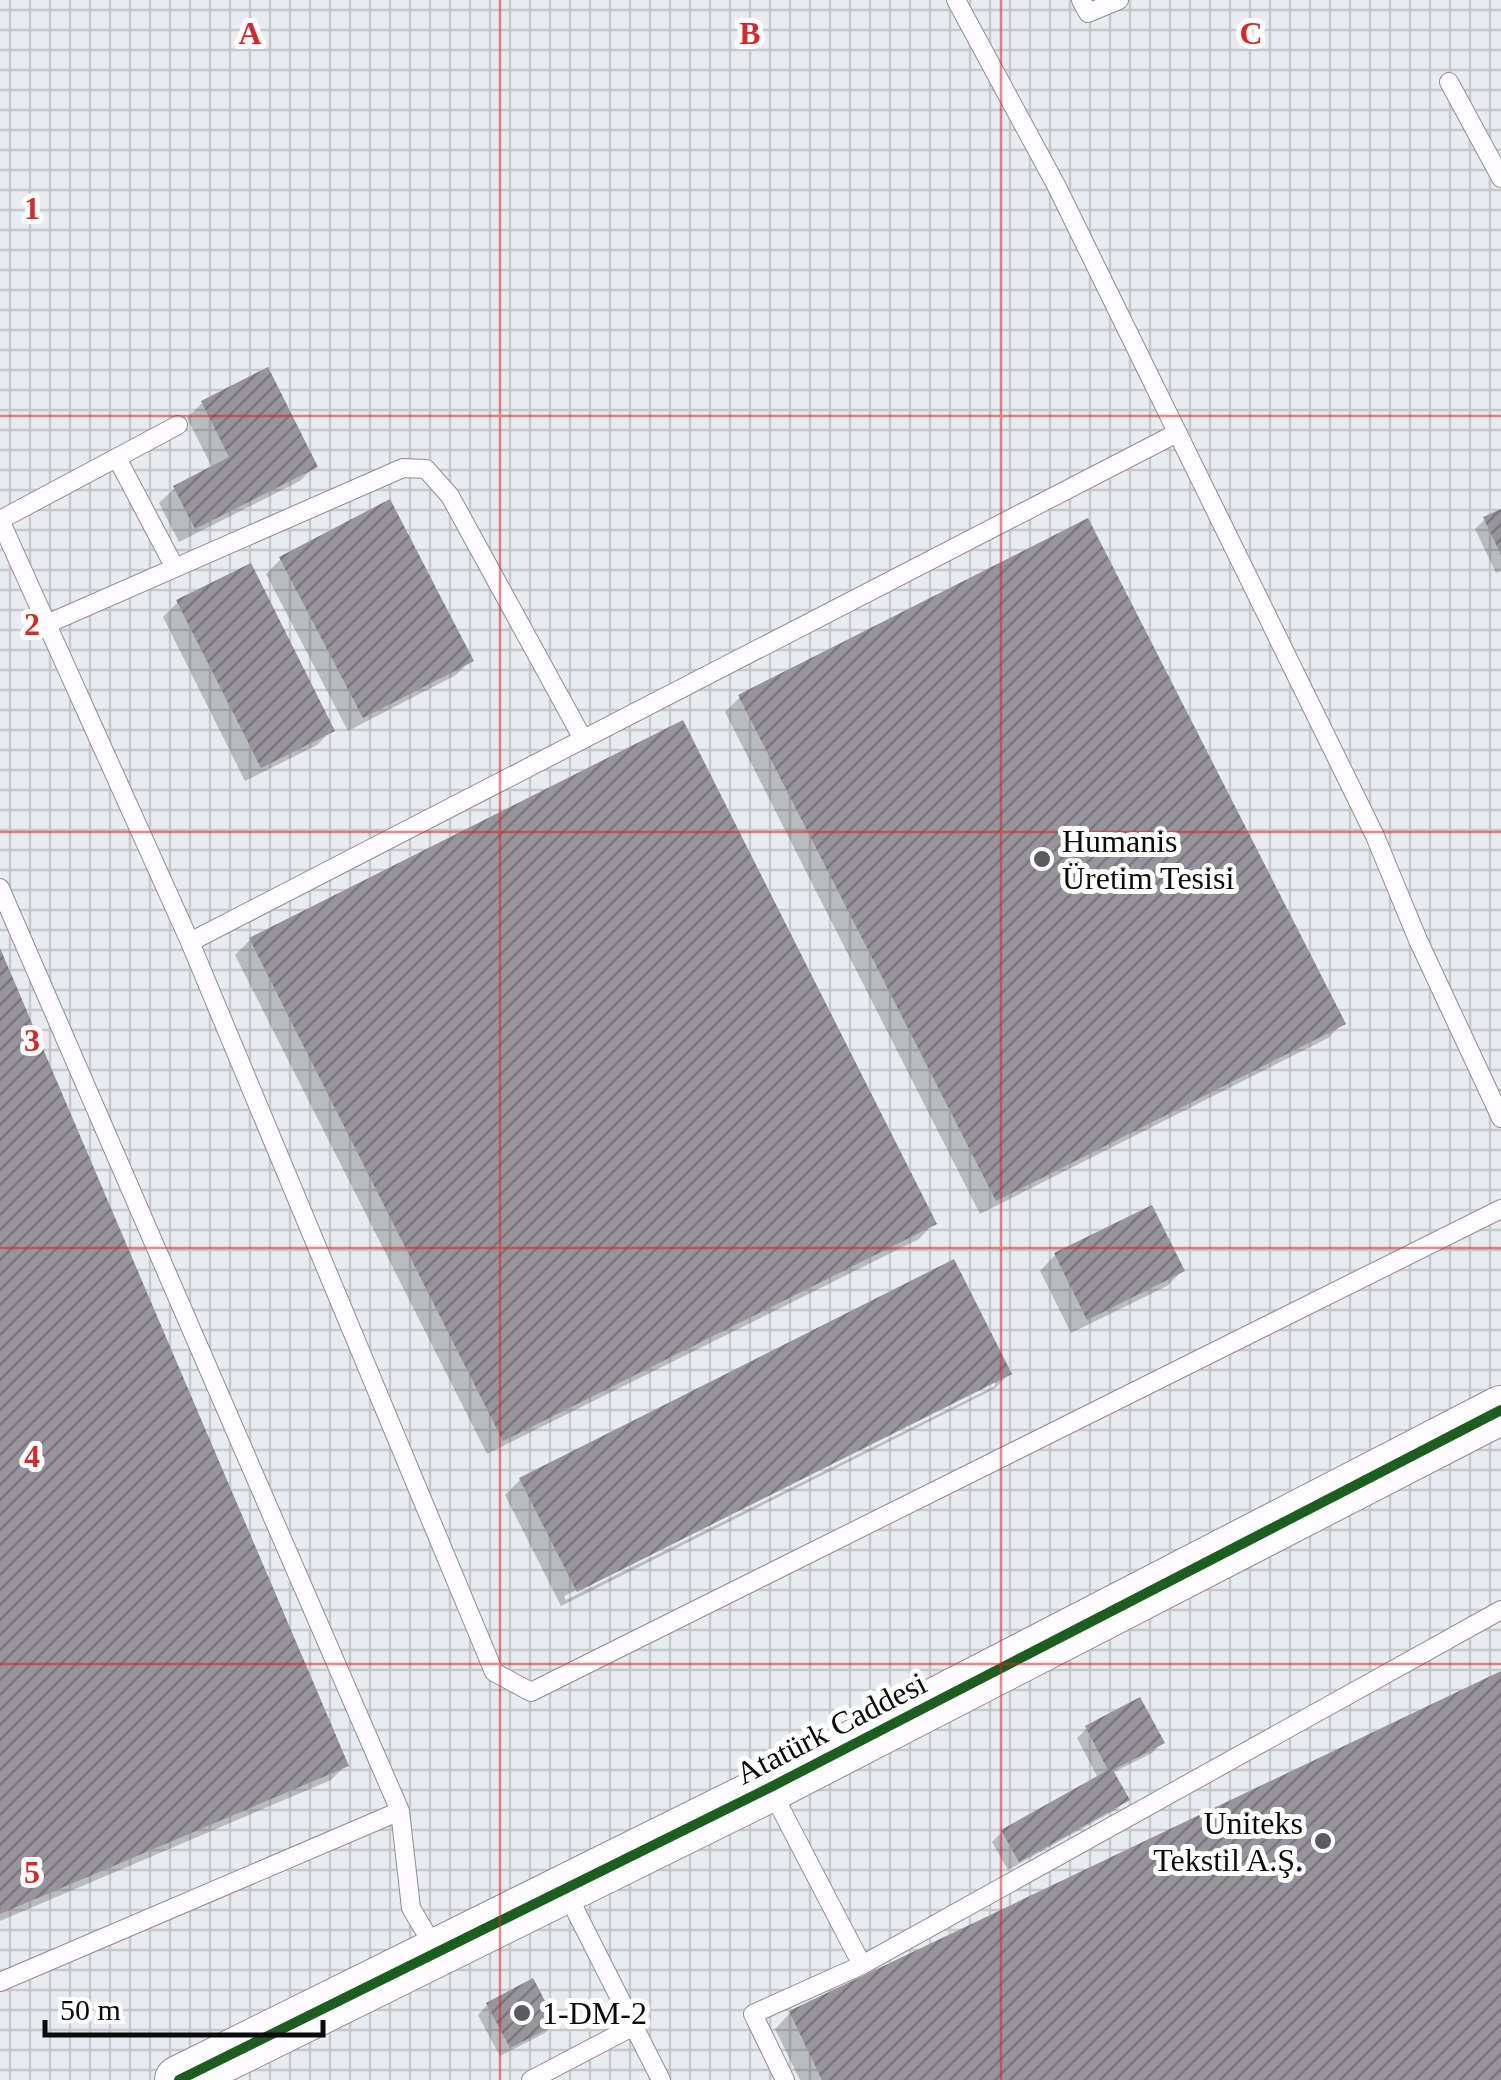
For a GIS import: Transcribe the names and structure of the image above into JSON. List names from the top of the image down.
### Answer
{
  "streets": {
    "street": ["Atatürk Caddesi"]
  },
  "places": ["Humanis Üretim Tesisi", "Uniteks Tekstil A.Ş.", "1-DM-2"],
  "scale_bar": "50 m",
  "grid": {
    "columns": ["A", "B", "C"],
    "rows": [
      "1",
      "2",
      "3",
      "4",
      "5"
    ]
  }
}
